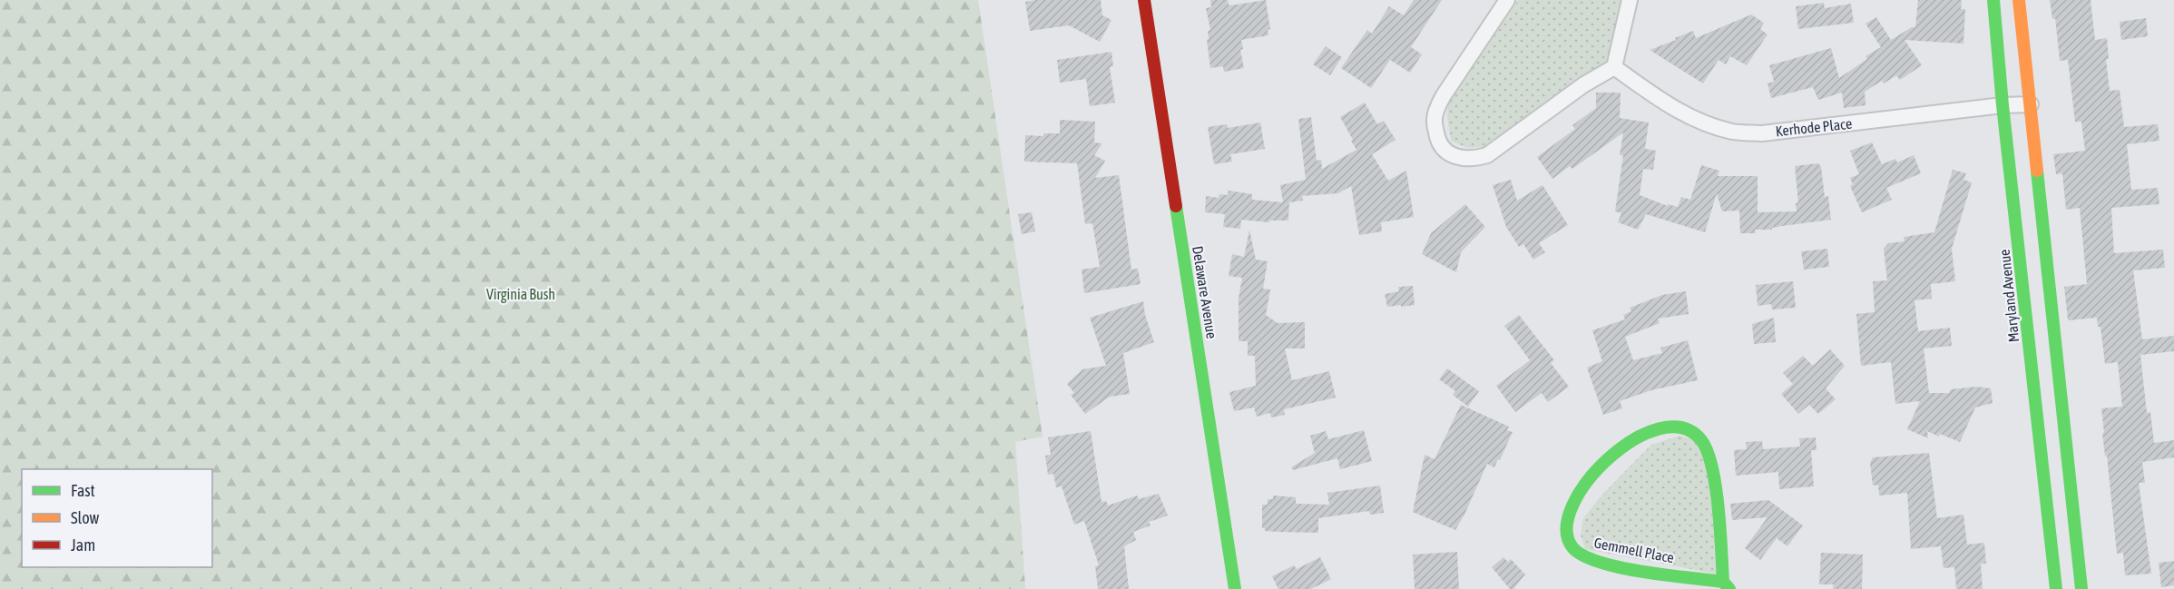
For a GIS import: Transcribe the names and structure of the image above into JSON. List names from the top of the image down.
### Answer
{
  "streets": {
    "street": [
      "Kerhode Place",
      "Delaware Avenue",
      "Maryland Avenue",
      "Gemmell Place"
    ]
  },
  "crossings": [
    ["Kerhode Place", "Maryland Avenue"]
  ],
  "parks": ["Virginia Bush"],
  "legend": ["Fast", "Slow", "Jam"]
}
